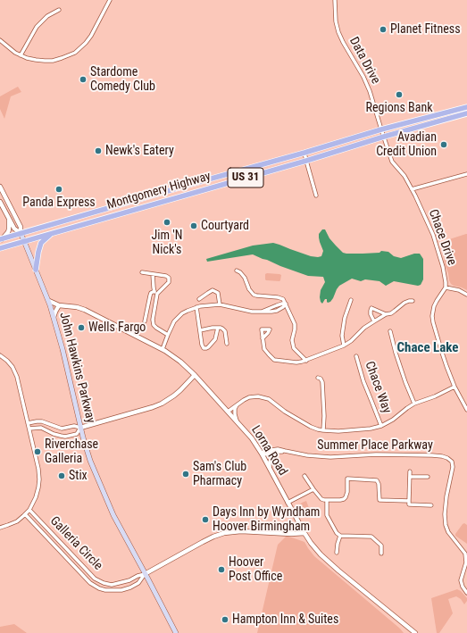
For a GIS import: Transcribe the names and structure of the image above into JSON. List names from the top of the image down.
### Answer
{
  "streets": {
    "main road": ["US 31", "Montgomery Highway", "John Hawkins Parkway"],
    "street": [
      "Data Drive",
      "Chace Drive",
      "Chace Way",
      "Summer Place Parkway",
      "Lorna Road",
      "Galleria Circle"
    ]
  },
  "crossings": [
    ["Data Drive", "Montgomery Highway"],
    ["Data Drive", "Chace Drive"],
    ["Montgomery Highway", "Chace Drive"],
    ["Montgomery Highway", "John Hawkins Parkway"],
    ["John Hawkins Parkway", "Lorna Road"],
    ["John Hawkins Parkway", "Galleria Circle"],
    ["Summer Place Parkway", "Lorna Road"]
  ],
  "districts": ["Chace Lake"],
  "places": [
    "Planet Fitness",
    "Stardome Comedy Club",
    "Regions Bank",
    "Avadian Credit Union",
    "Newk's Eatery",
    "Panda Express",
    "Jim 'N Nick's",
    "Courtyard",
    "Wells Fargo",
    "Riverchase Galleria",
    "Sam's Club Pharmacy",
    "Stix",
    "Days Inn by Wyndham Hoover Birmingham",
    "Hoover Post Office",
    "Hampton Inn & Suites"
  ]
}
